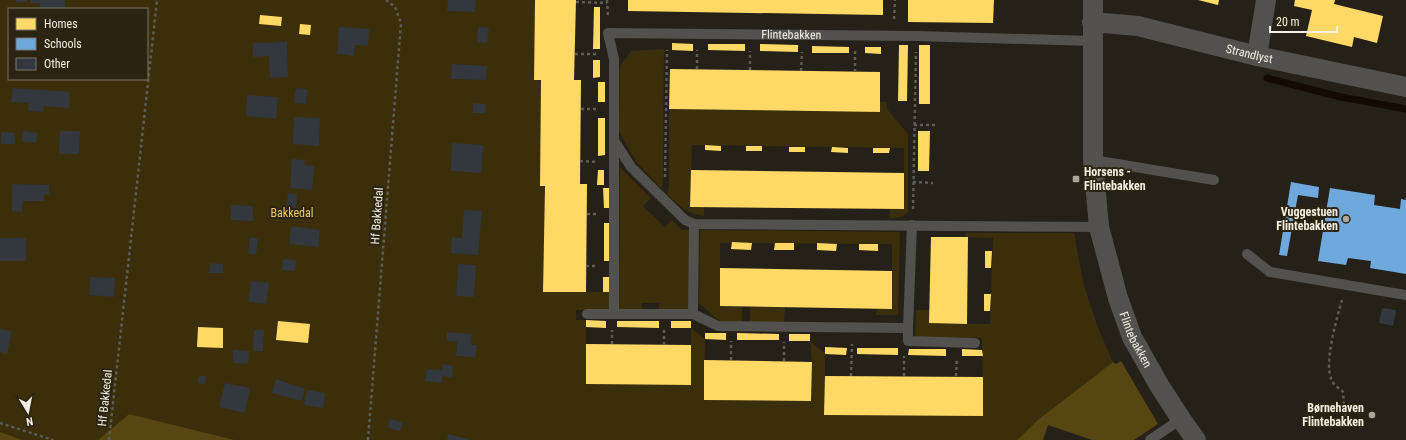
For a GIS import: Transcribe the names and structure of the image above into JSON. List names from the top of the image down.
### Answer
{
  "streets": {
    "street": ["Flintebakken", "Strandlyst"],
    "path": ["Hf Bakkedal"]
  },
  "crossings": [
    ["Flintebakken", "Strandlyst"]
  ],
  "parks": ["Bakkedal"],
  "places": {
    "transit": ["Horsens - Flintebakken"],
    "other": ["Vuggestuen Flintebakken", "Børnehaven Flintebakken"]
  },
  "legend": ["Homes", "Schools", "Other"],
  "scale_bar": "20 m",
  "north": "bottom"
}
